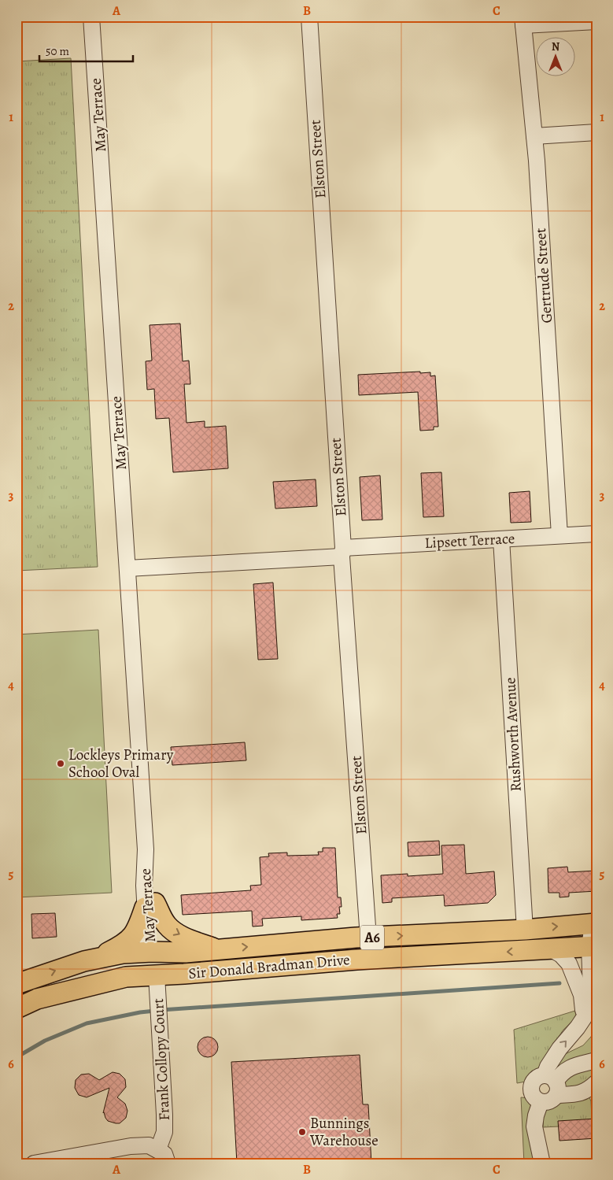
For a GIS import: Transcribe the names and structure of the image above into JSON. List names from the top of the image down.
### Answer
{
  "streets": {
    "main road": ["A6", "Sir Donald Bradman Drive"],
    "street": [
      "May Terrace",
      "Elston Street",
      "Gertrude Street",
      "Lipsett Terrace",
      "Rushworth Avenue",
      "Frank Collopy Court"
    ]
  },
  "crossings": [
    ["May Terrace", "Lipsett Terrace"],
    ["May Terrace", "Sir Donald Bradman Drive"],
    ["Elston Street", "Lipsett Terrace"],
    ["Elston Street", "Sir Donald Bradman Drive"],
    ["Gertrude Street", "Lipsett Terrace"],
    ["Lipsett Terrace", "Rushworth Avenue"],
    ["Rushworth Avenue", "Sir Donald Bradman Drive"],
    ["Sir Donald Bradman Drive", "Frank Collopy Court"]
  ],
  "places": ["Lockleys Primary School Oval", "Bunnings Warehouse"],
  "scale_bar": "50 m",
  "north": "top",
  "grid": {
    "columns": ["A", "B", "C"],
    "rows": [
      "1",
      "2",
      "3",
      "4",
      "5",
      "6"
    ]
  }
}
